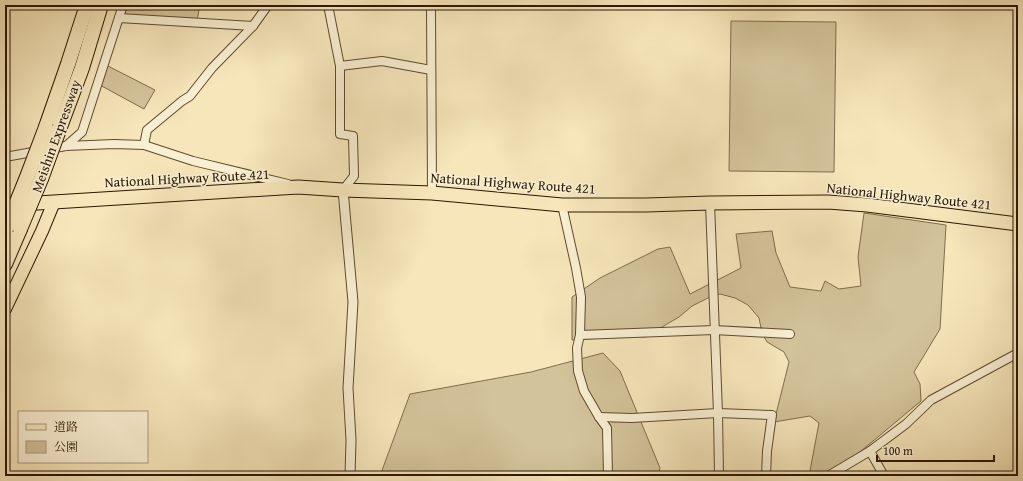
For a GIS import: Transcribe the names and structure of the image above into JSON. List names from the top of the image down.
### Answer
{
  "streets": {
    "highway": ["Meishin Expressway", "National Highway Route 421"]
  },
  "legend": ["道路", "公園"],
  "scale_bar": "100 m"
}
